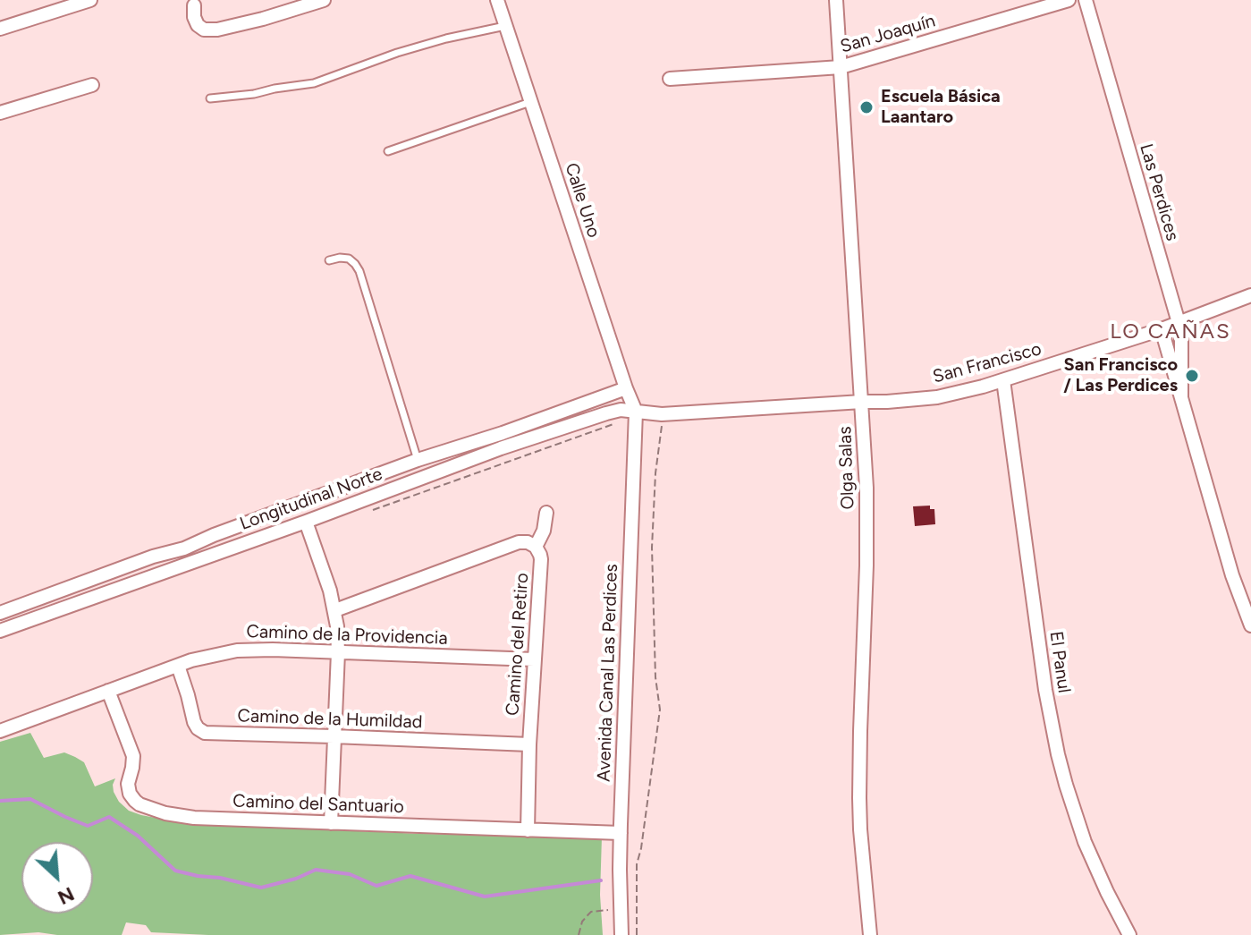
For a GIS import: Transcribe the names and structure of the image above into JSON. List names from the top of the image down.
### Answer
{
  "streets": {
    "street": [
      "San Joaquín",
      "Las Perdices",
      "Calle Uno",
      "San Francisco",
      "Olga Salas",
      "Longitudinal Norte",
      "Camino de la Providencia",
      "Camino del Retiro",
      "El Panul",
      "Avenida Canal Las Perdices",
      "Camino de la Humildad",
      "Camino del Santuario"
    ]
  },
  "crossings": [
    ["San Joaquín", "Olga Salas"],
    ["Las Perdices", "San Francisco"],
    ["Calle Uno", "San Francisco"],
    ["Calle Uno", "Longitudinal Norte"],
    ["Calle Uno", "Avenida Canal Las Perdices"],
    ["San Francisco", "Olga Salas"],
    ["San Francisco", "Longitudinal Norte"],
    ["San Francisco", "El Panul"],
    ["San Francisco", "Avenida Canal Las Perdices"],
    ["Longitudinal Norte", "Avenida Canal Las Perdices"],
    ["Camino de la Providencia", "Camino del Retiro"],
    ["Camino de la Providencia", "Camino de la Humildad"],
    ["Camino de la Providencia", "Camino del Santuario"],
    ["Camino del Retiro", "Camino de la Humildad"],
    ["Camino del Retiro", "Camino del Santuario"],
    ["Avenida Canal Las Perdices", "Camino del Santuario"]
  ],
  "districts": ["LO CAÑAS"],
  "places": ["Escuela Básica Laantaro", "San Francisco / Las Perdices"],
  "north": "bottom right"
}
